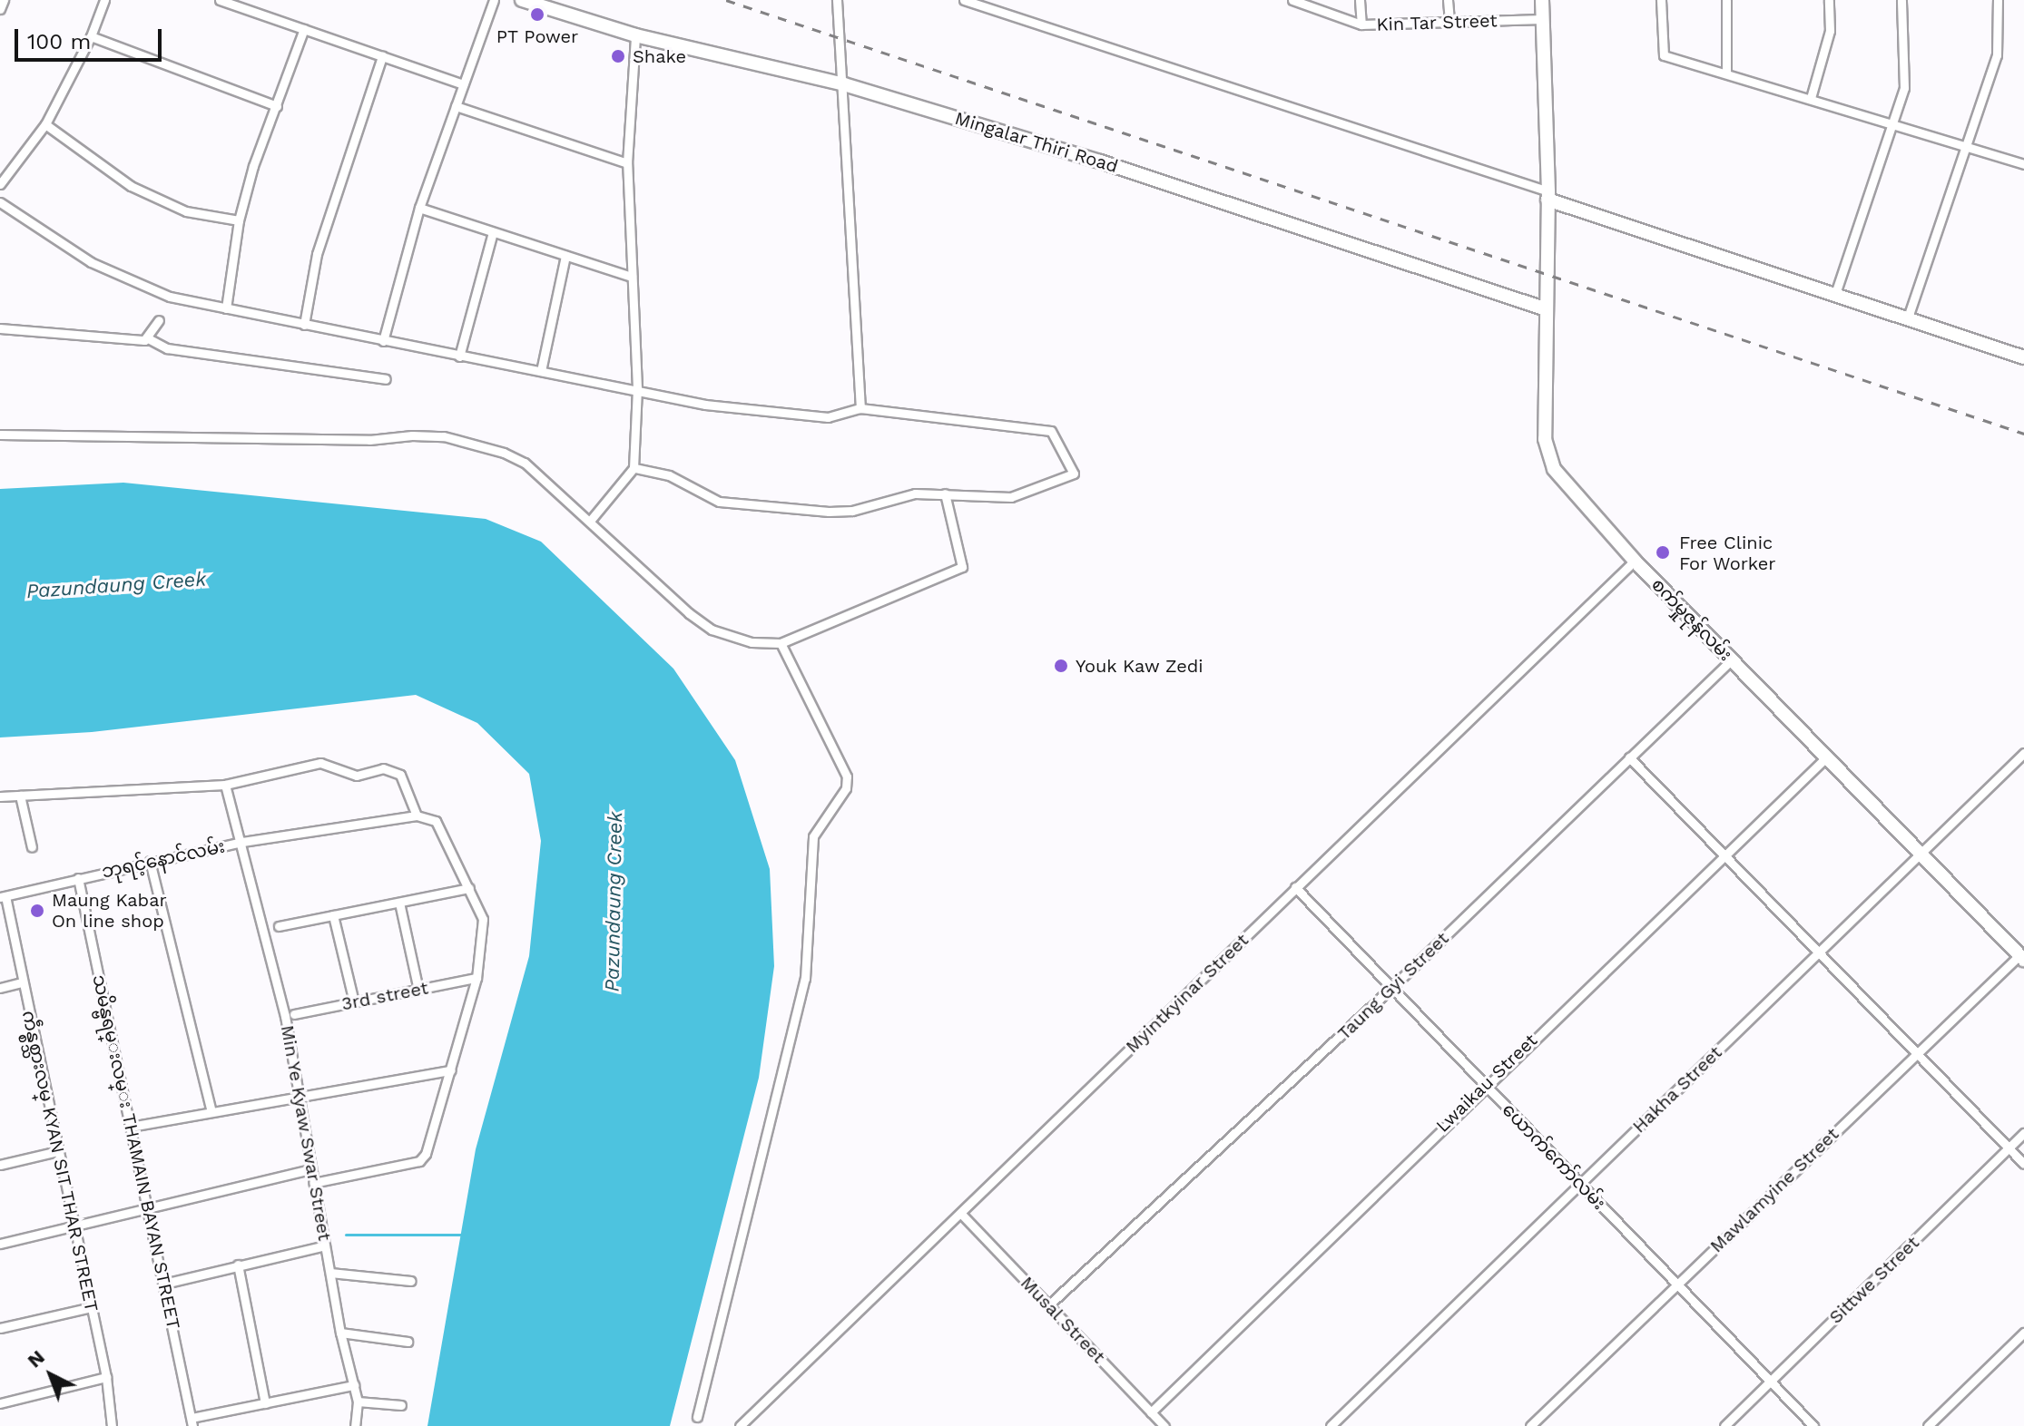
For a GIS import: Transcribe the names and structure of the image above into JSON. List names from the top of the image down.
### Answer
{
  "streets": {
    "street": [
      "Kin Tar Street",
      "Mingalar Thiri Road",
      "စက်မှုဇုန်လမ်း",
      "ဘုရင့်နောင်လမ်း",
      "Taung Gyi Street",
      "Myintkyinar Street",
      "3rd street",
      "Lwaikau Street",
      "Hakha Street",
      "Min Ye Kyaw Swar Street",
      "သမိန္ဗရမ္းလမ္း THAMAIN BAYAN STREET",
      "ယောက်ကော်လမ်း",
      "ကဵန္စစ္သားလမ္ KYAN SIT THAR STREET",
      "Mawlamyine Street",
      "Sittwe Street",
      "Musal Street"
    ]
  },
  "crossings": [
    ["Kin Tar Street", "စက်မှုဇုန်လမ်း"],
    ["Mingalar Thiri Road", "စက်မှုဇုန်လမ်း"],
    ["စက်မှုဇုန်လမ်း", "Taung Gyi Street"],
    ["စက်မှုဇုန်လမ်း", "Myintkyinar Street"],
    ["စက်မှုဇုန်လမ်း", "Lwaikau Street"],
    ["စက်မှုဇုန်လမ်း", "Hakha Street"],
    ["စက်မှုဇုန်လမ်း", "Mawlamyine Street"],
    ["ဘုရင့်နောင်လမ်း", "Min Ye Kyaw Swar Street"],
    ["ဘုရင့်နောင်လမ်း", "သမိန္ဗရမ္းလမ္း THAMAIN BAYAN STREET"],
    ["ဘုရင့်နောင်လမ်း", "ကဵန္စစ္သားလမ္ KYAN SIT THAR STREET"],
    ["Taung Gyi Street", "ယောက်ကော်လမ်း"],
    ["Taung Gyi Street", "Musal Street"],
    ["Myintkyinar Street", "ယောက်ကော်လမ်း"],
    ["Myintkyinar Street", "Musal Street"],
    ["Lwaikau Street", "ယောက်ကော်လမ်း"],
    ["Lwaikau Street", "Musal Street"],
    ["Hakha Street", "ယောက်ကော်လမ်း"],
    ["ယောက်ကော်လမ်း", "Mawlamyine Street"],
    ["ယောက်ကော်လမ်း", "Sittwe Street"]
  ],
  "water": ["Pazundaung Creek"],
  "places": [
    "PT Power",
    "Shake",
    "Free Clinic For Worker",
    "Youk Kaw Zedi",
    "Maung Kabar On line shop"
  ],
  "scale_bar": "100 m",
  "north": "top left"
}
